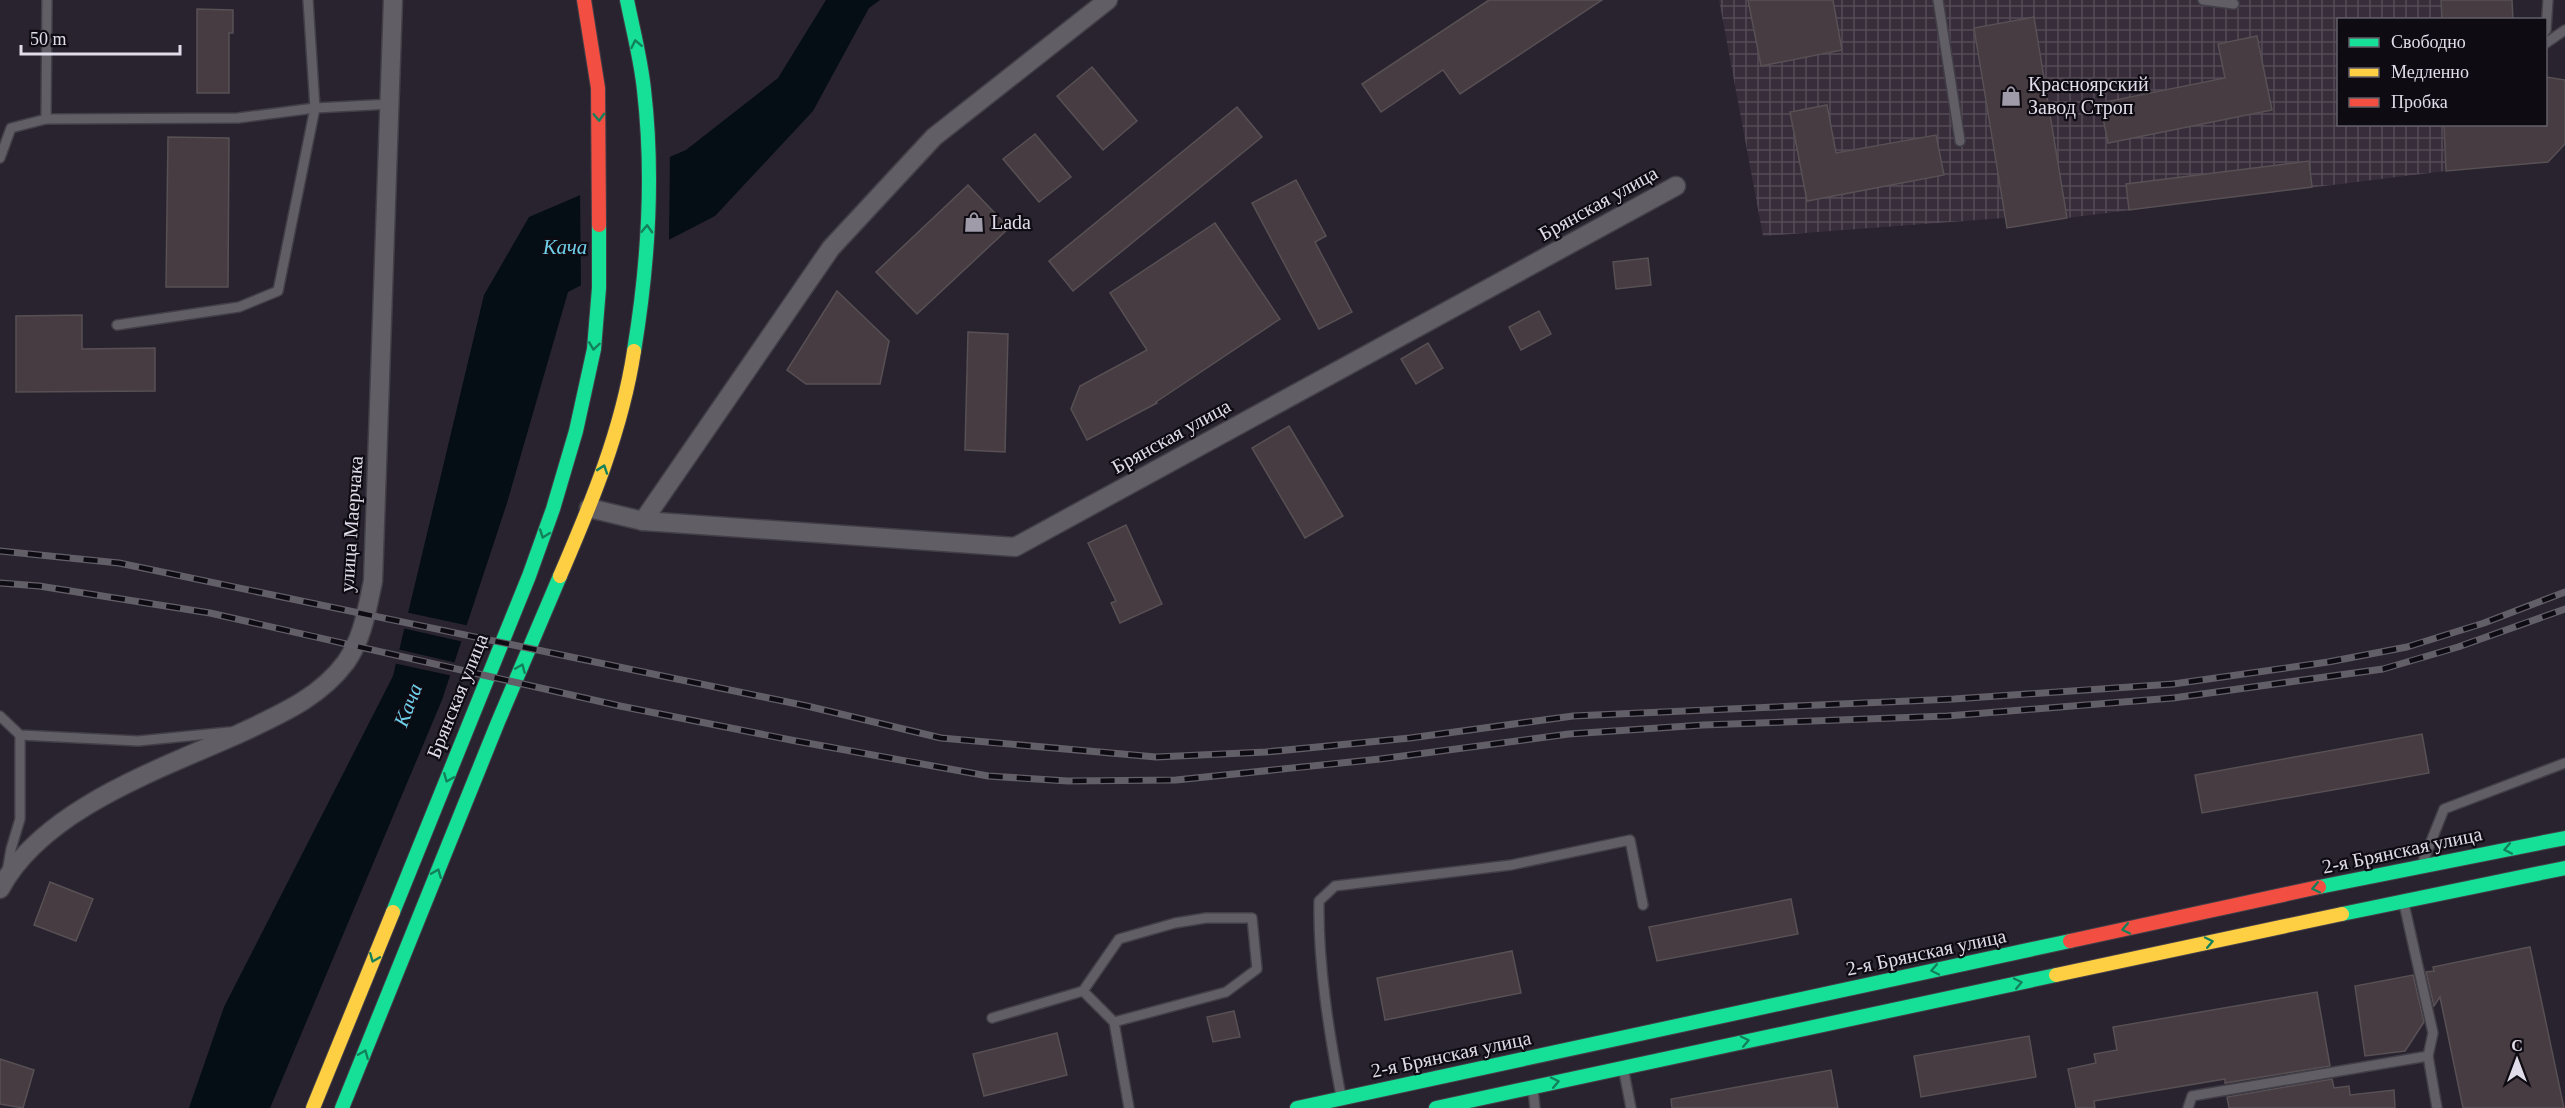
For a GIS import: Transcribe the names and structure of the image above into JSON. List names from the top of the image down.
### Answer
{
  "streets": {
    "main road": ["Брянская улица", "2-я Брянская улица"],
    "street": ["улица Маерчака"]
  },
  "water": ["Кача"],
  "places": {
    "shop": ["Красноярский Завод Строп", "Lada"]
  },
  "legend": ["Свободно", "Медленно", "Пробка"],
  "scale_bar": "50 m",
  "north": "top"
}
